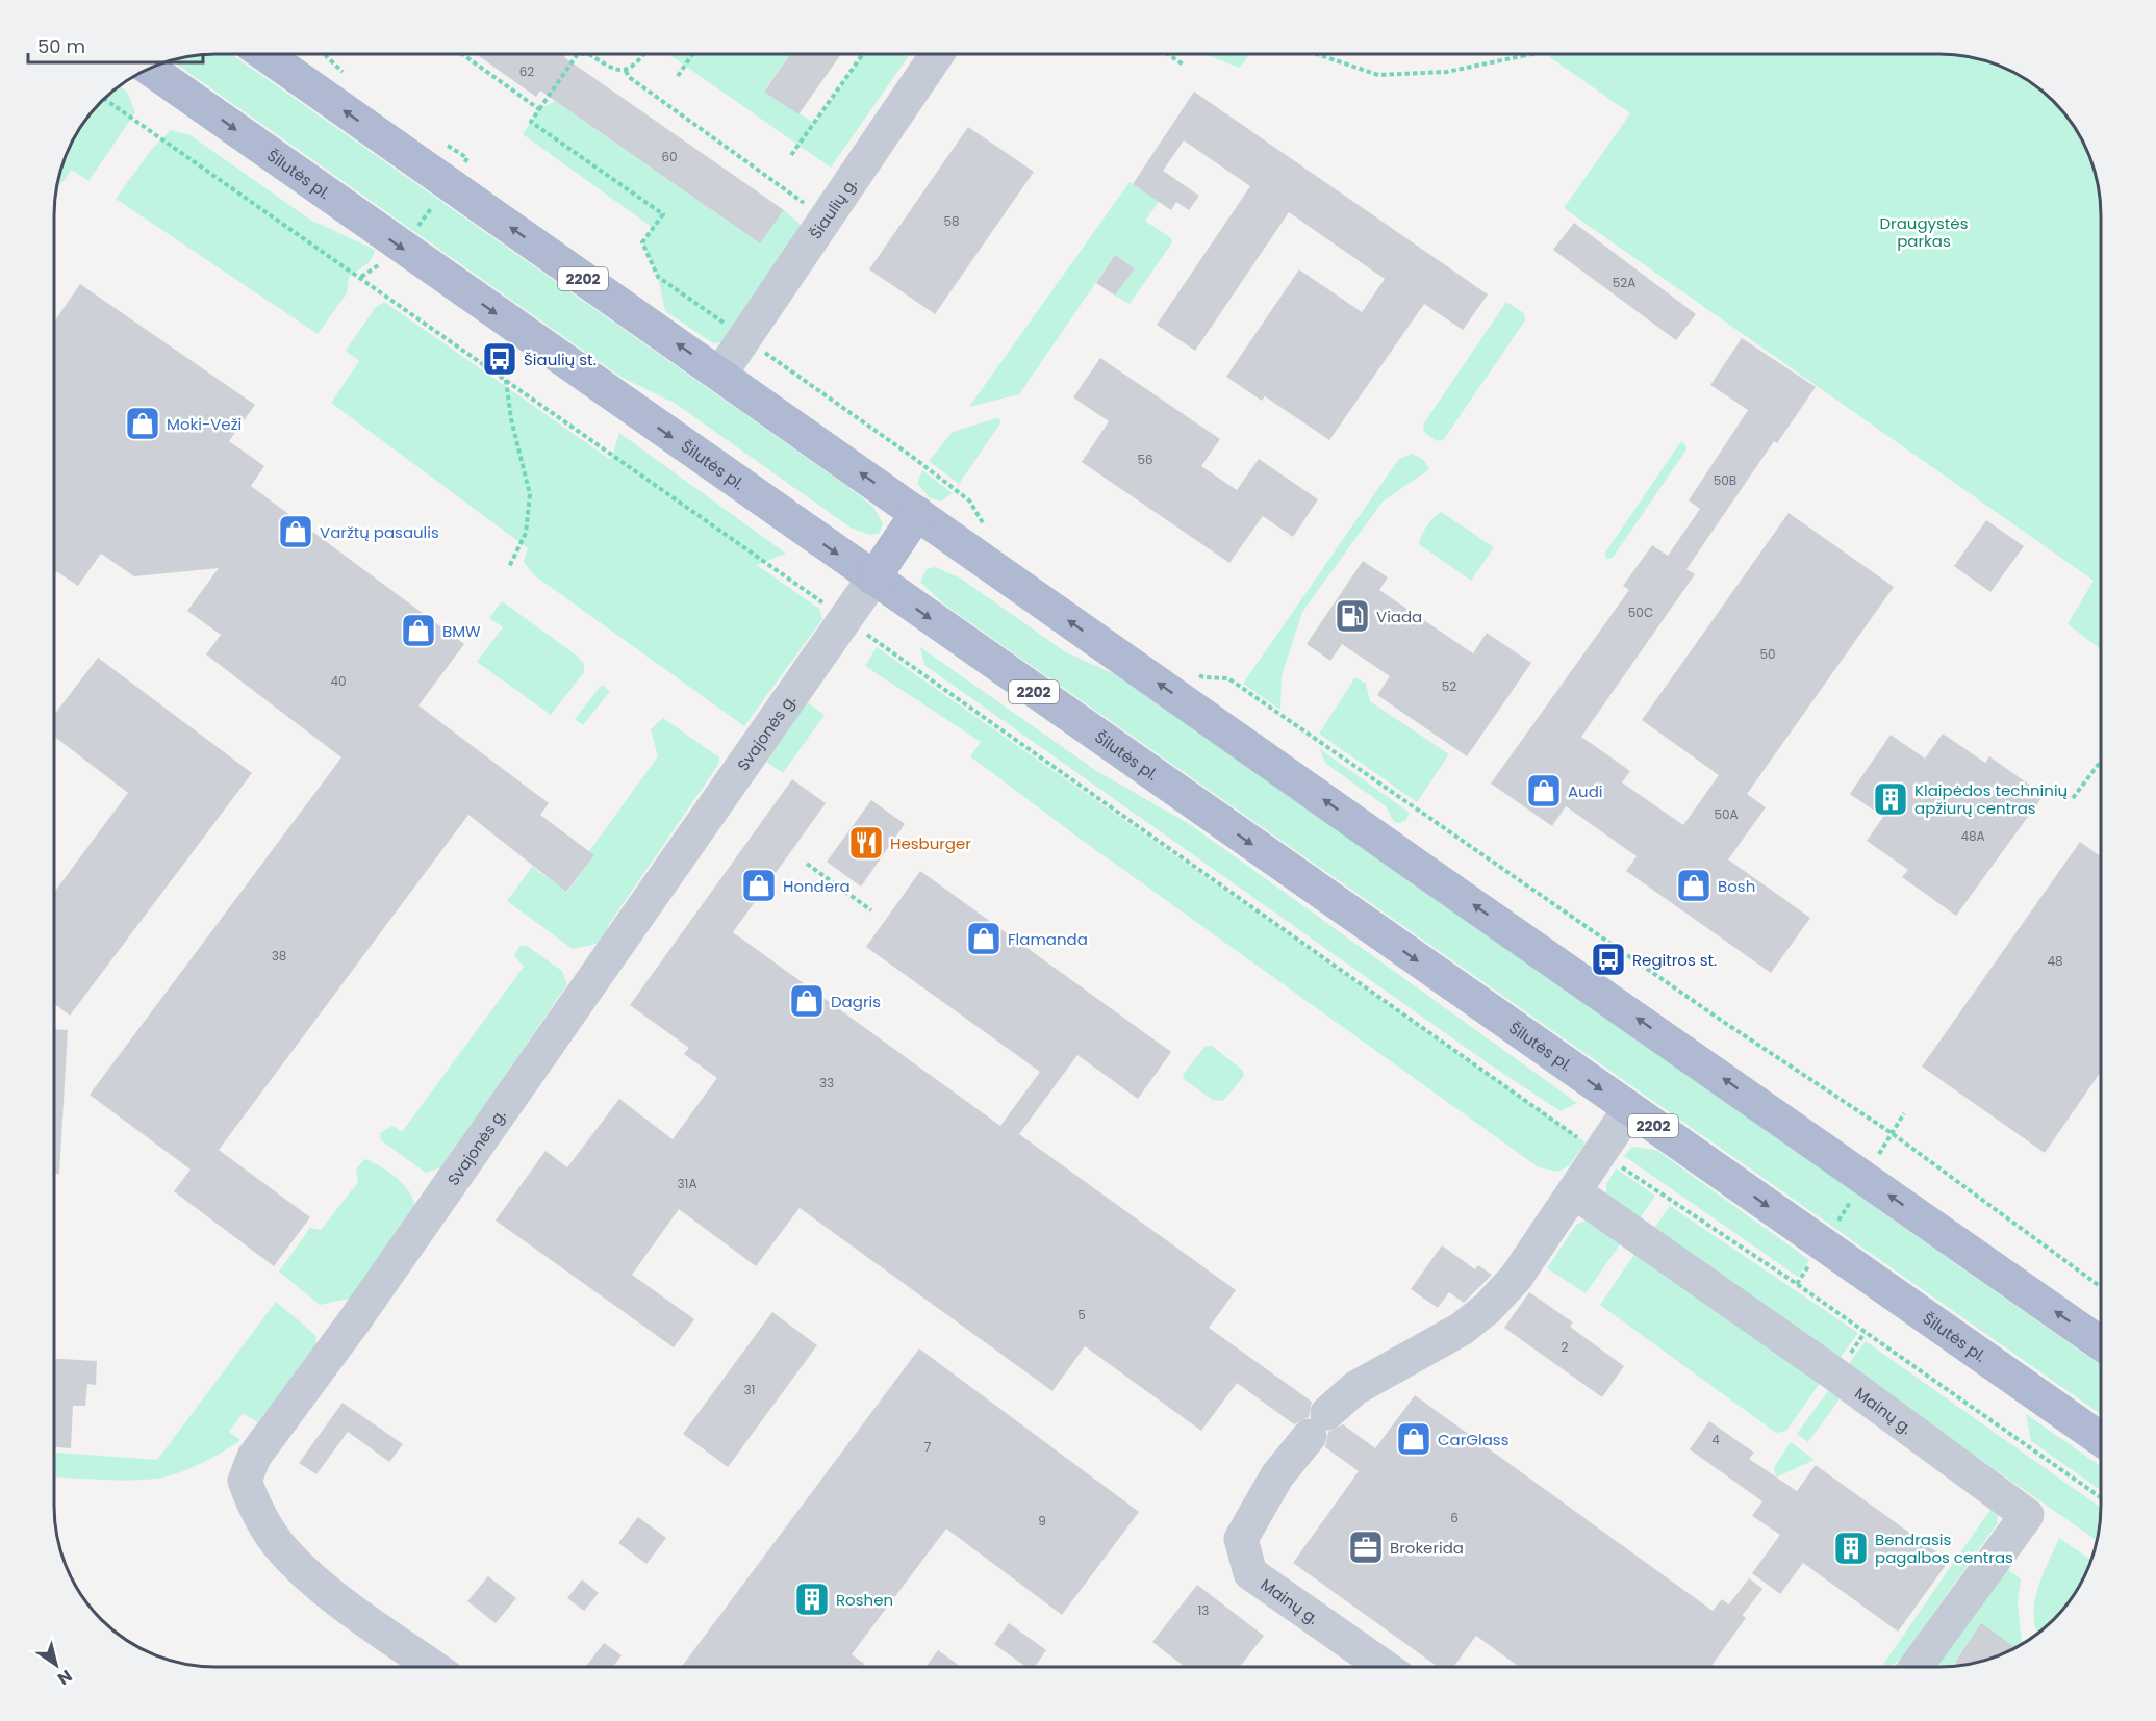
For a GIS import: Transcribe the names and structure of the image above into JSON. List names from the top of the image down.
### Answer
{
  "streets": {
    "main road": ["Šilutės pl.", "2202"],
    "street": ["Šiaulių g.", "Svajonės g.", "Mainų g."]
  },
  "crossings": [
    ["Šilutės pl.", "Svajonės g."],
    ["Šilutės pl.", "Mainų g."],
    ["Šiaulių g.", "2202"]
  ],
  "parks": ["Draugystės parkas"],
  "places": {
    "bus stop": ["Šiaulių st.", "Regitros st."],
    "shop": [
      "Moki-Veži",
      "Varžtų pasaulis",
      "BMW",
      "Audi",
      "Hondera",
      "Bosh",
      "Flamanda",
      "Dagris",
      "CarGlass"
    ],
    "fuel station": ["Viada"],
    "building": ["Klaipėdos techninių apžiurų centras", "Bendrasis pagalbos centras", "Roshen"],
    "restaurant": ["Hesburger"],
    "office": ["Brokerida"]
  },
  "house_numbers": [
    "62",
    "60",
    "58",
    "52A",
    "56",
    "50B",
    "50C",
    "50",
    "40",
    "52",
    "50A",
    "48A",
    "38",
    "48",
    "33",
    "31A",
    "5",
    "2",
    "31",
    "4",
    "7",
    "6",
    "9",
    "13"
  ],
  "scale_bar": "50 m",
  "north": "bottom right"
}
